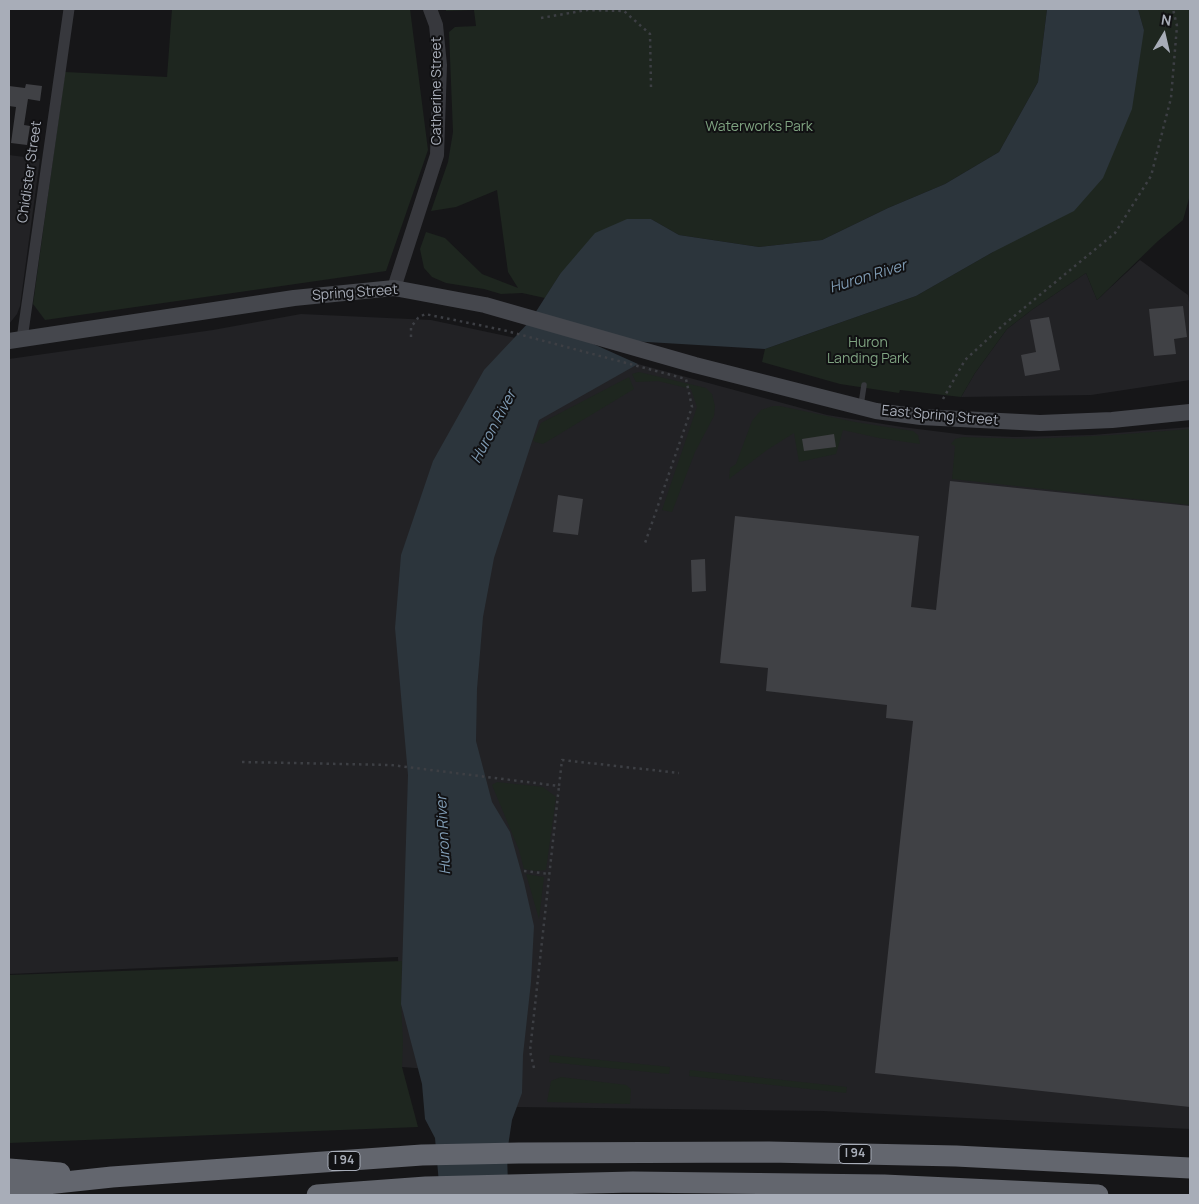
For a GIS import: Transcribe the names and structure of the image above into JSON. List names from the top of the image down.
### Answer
{
  "streets": {
    "highway": ["I 94"],
    "main road": ["Spring Street", "East Spring Street"],
    "street": ["Catherine Street", "Chidister Street"]
  },
  "crossings": [
    ["Catherine Street", "Spring Street"],
    ["Chidister Street", "Spring Street"],
    ["Spring Street", "East Spring Street"]
  ],
  "water": ["Huron River"],
  "parks": ["Waterworks Park", "Huron Landing Park"],
  "north": "top"
}
